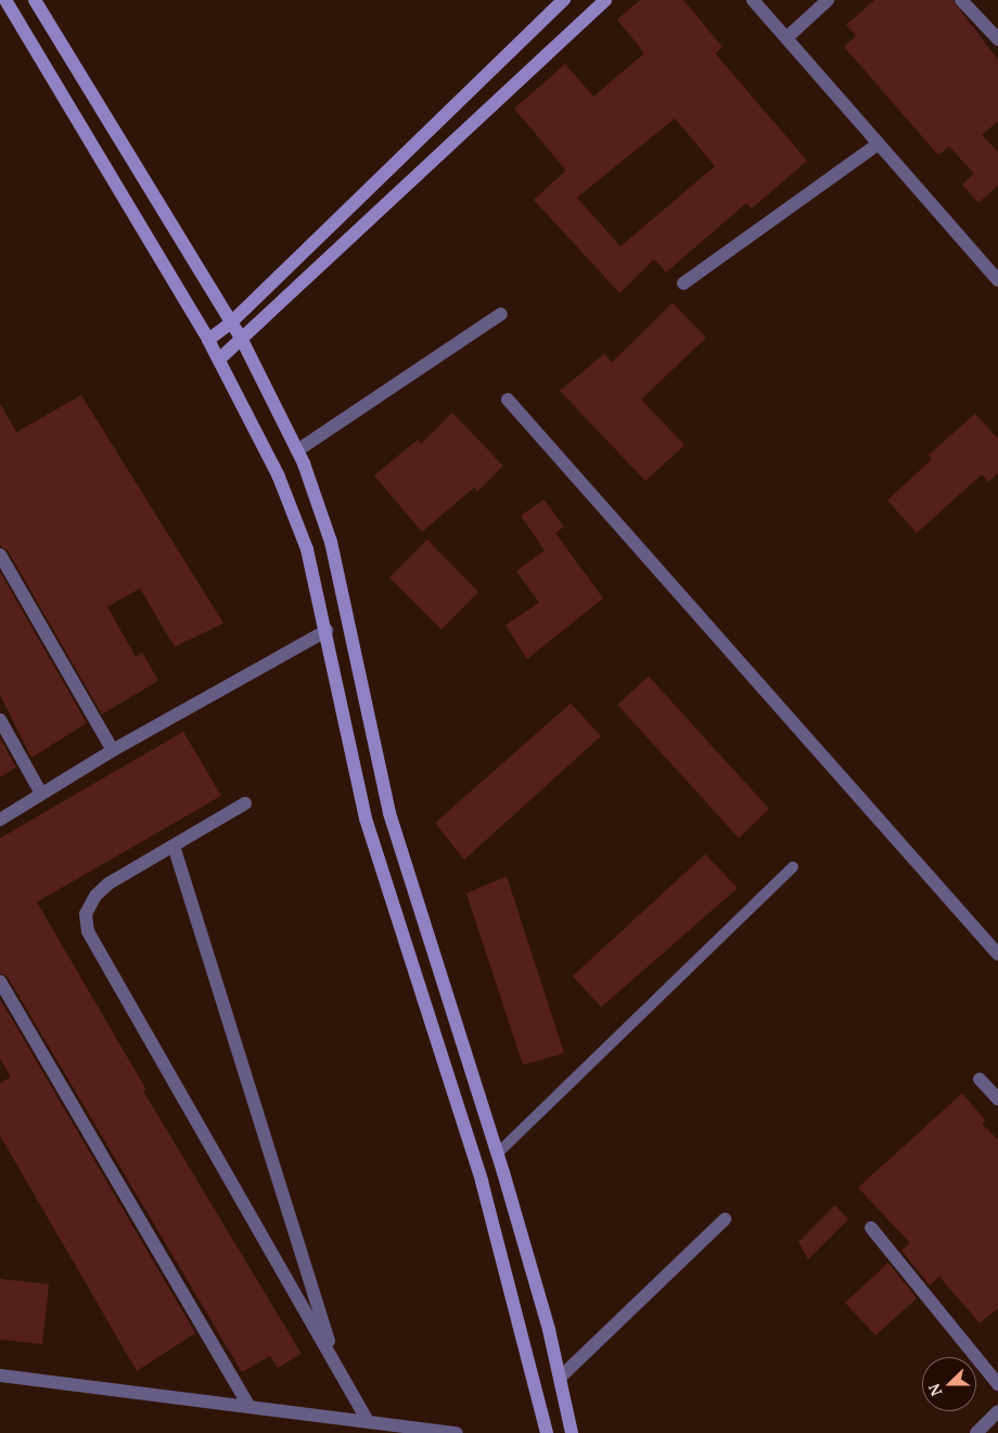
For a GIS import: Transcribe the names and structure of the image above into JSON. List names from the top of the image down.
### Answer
{
  "north": "left"
}
